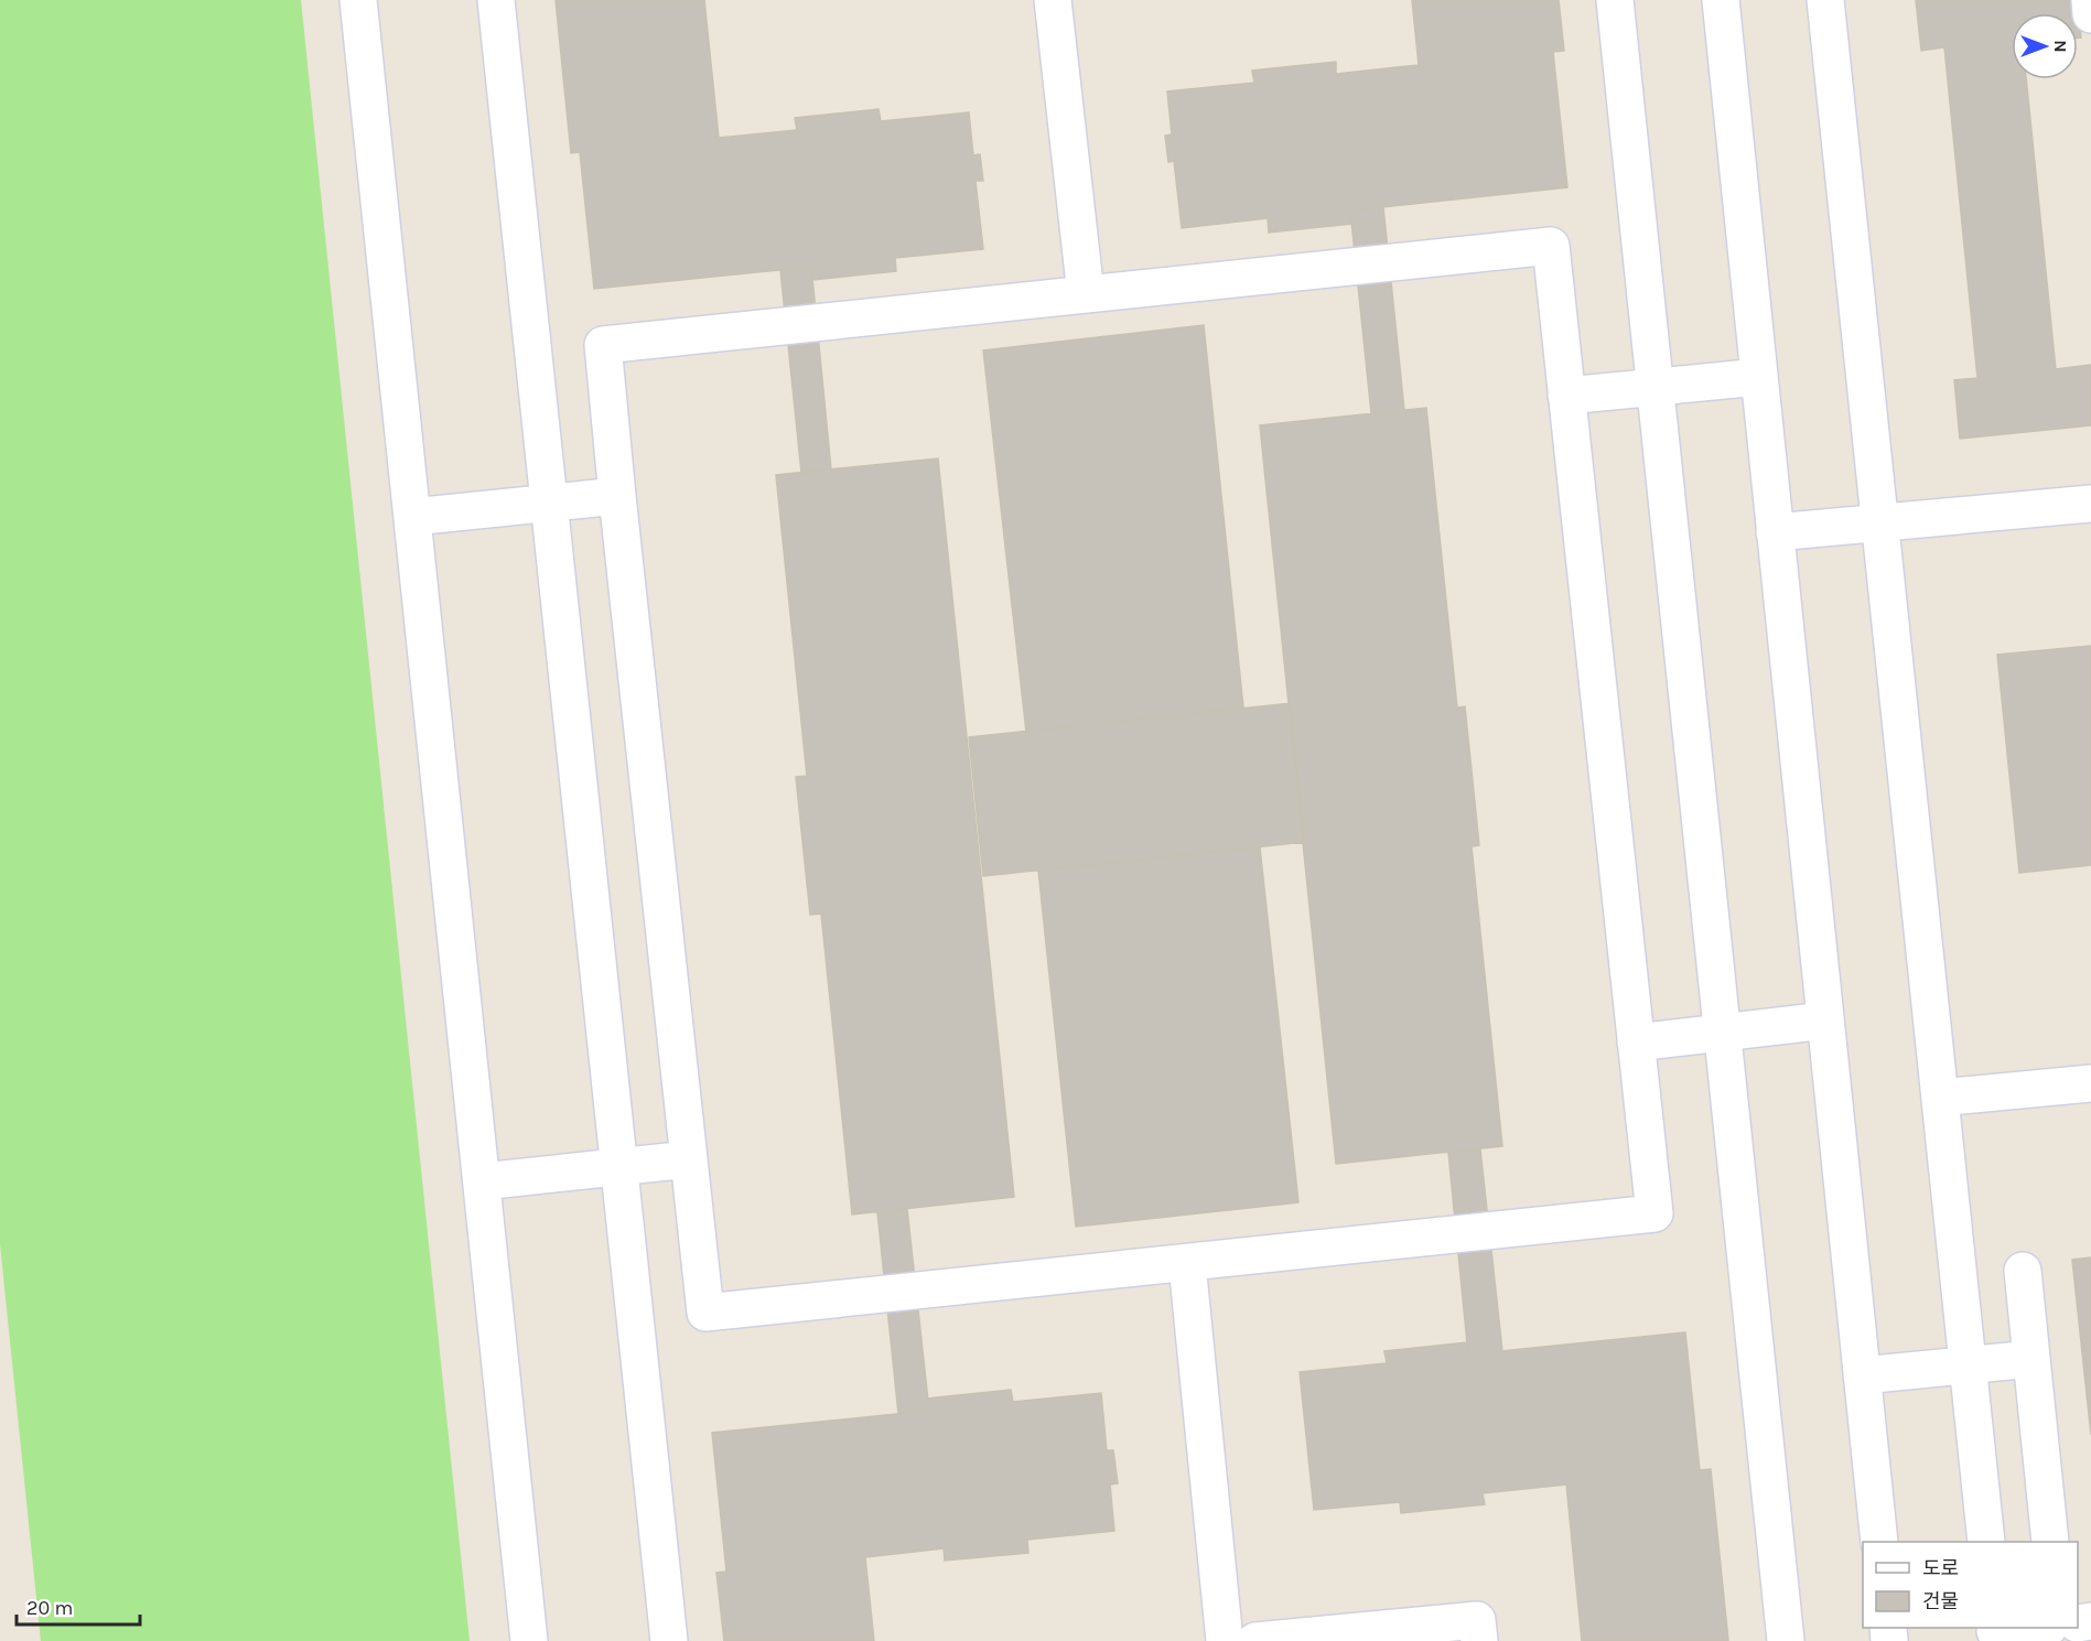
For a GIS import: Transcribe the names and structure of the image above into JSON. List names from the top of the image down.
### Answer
{
  "legend": ["도로", "건물"],
  "scale_bar": "20 m",
  "north": "right"
}
